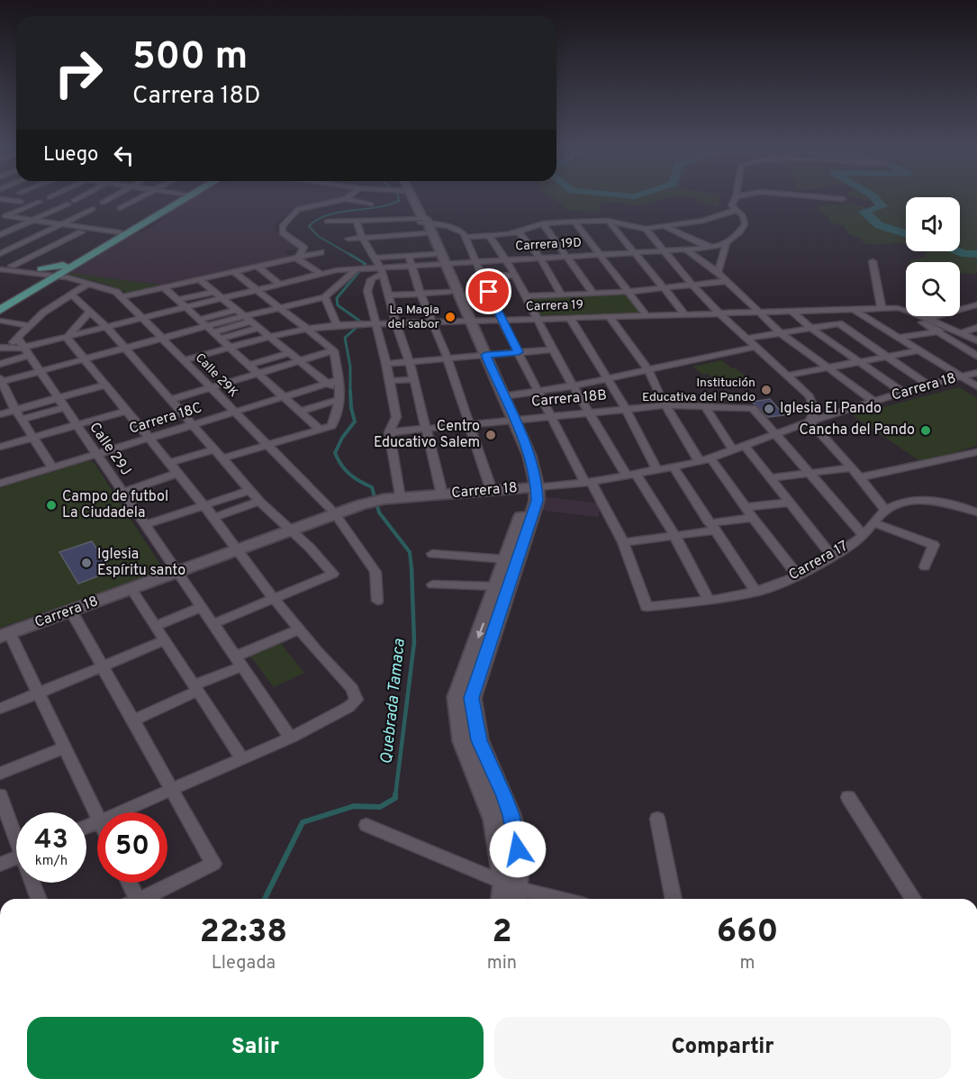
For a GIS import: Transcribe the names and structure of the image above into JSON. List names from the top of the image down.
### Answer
{
  "streets": {
    "main road": ["Carrera 18"],
    "street": [
      "Carrera 19D",
      "Carrera 19",
      "Calle 29K",
      "Carrera 18B",
      "Carrera 18C",
      "Calle 29J",
      "Carrera 17"
    ]
  },
  "crossings": [
    ["Carrera 19D", "Calle 29K"],
    ["Carrera 19D", "Calle 29J"],
    ["Carrera 19", "Calle 29K"],
    ["Calle 29K", "Carrera 18"],
    ["Calle 29K", "Carrera 18C"],
    ["Carrera 18", "Carrera 18B"],
    ["Carrera 18", "Calle 29J"],
    ["Carrera 18C", "Calle 29J"]
  ],
  "water": ["Quebrada Tamaca"],
  "places": [
    "La Magia del sabor",
    "Institución Educativa del Pando",
    "Iglesia El Pando",
    "Cancha del Pando",
    "Centro Educativo Salem",
    "Campo de futbol La Ciudadela",
    "Iglesia Espíritu santo"
  ],
  "page": {
    "turn": ["500 m", "Carrera 18D"],
    "then": "Luego",
    "speed": "43 km/h",
    "limit": "50",
    "eta": [
      "22:38",
      "Llegada",
      "2",
      "min",
      "660",
      "m"
    ],
    "buttons": ["Salir", "Compartir"]
  }
}
